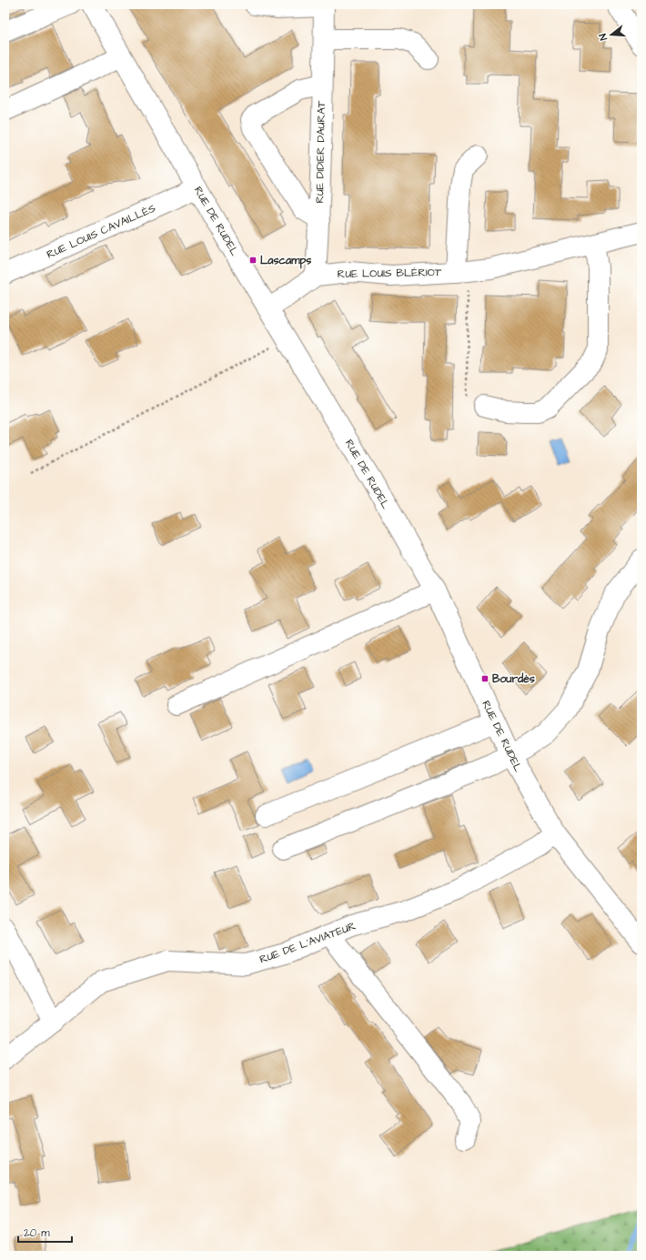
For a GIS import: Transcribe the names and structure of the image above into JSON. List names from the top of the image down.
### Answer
{
  "streets": {
    "street": [
      "RUE DIDIER DAURAT",
      "RUE DE RUDEL",
      "RUE LOUIS CAVAILLÈS",
      "RUE LOUIS BLÉRIOT",
      "RUE DE L'AVIATEUR"
    ]
  },
  "crossings": [
    ["RUE DIDIER DAURAT", "RUE LOUIS BLÉRIOT"],
    ["RUE DE RUDEL", "RUE LOUIS CAVAILLÈS"],
    ["RUE DE RUDEL", "RUE LOUIS BLÉRIOT"],
    ["RUE DE RUDEL", "RUE DE L'AVIATEUR"]
  ],
  "places": {
    "transit": ["Lascamps", "Bourdès"]
  },
  "scale_bar": "20 m",
  "north": "left"
}
